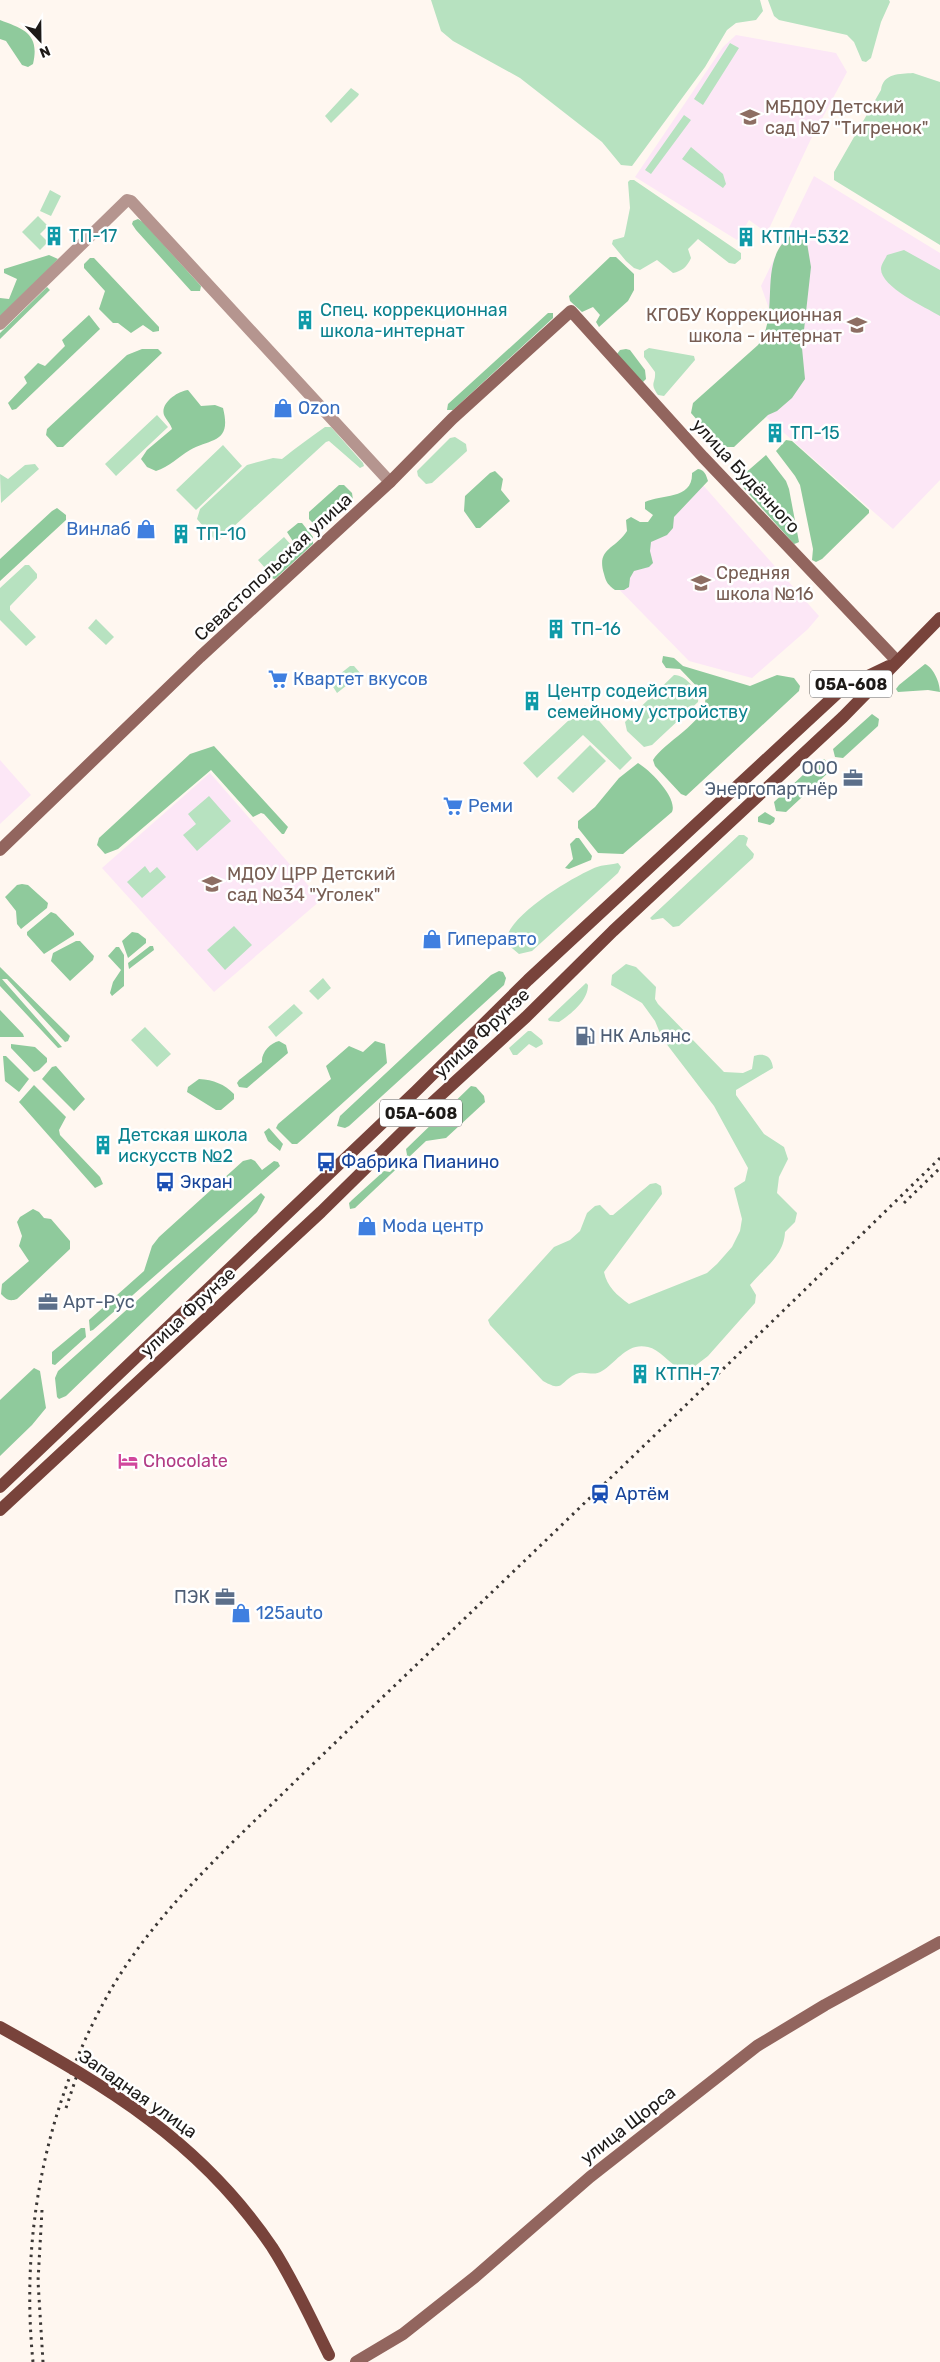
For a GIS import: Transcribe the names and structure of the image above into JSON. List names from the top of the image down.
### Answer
{
  "streets": {
    "main road": [
      "улица Будённого",
      "Севастопольская улица",
      "05А-608",
      "улица Фрунзе",
      "Западная улица",
      "улица Щорса"
    ]
  },
  "crossings": [
    ["улица Будённого", "Севастопольская улица"],
    ["улица Будённого", "улица Фрунзе"]
  ],
  "places": {
    "school or university": [
      "МБДОУ Детский сад №7 \"Тигренок\"",
      "КГОБУ Коррекционная школа - интернат",
      "Средняя школа №16",
      "МДОУ ЦРР Детский сад №34 \"Уголек\""
    ],
    "building": [
      "ТП-17",
      "КТПН-532",
      "Спец. коррекционная школа-интернат",
      "ТП-15",
      "ТП-10",
      "ТП-16",
      "Центр содействия семейному устройству",
      "Детская школа искусств №2",
      "КТПН-7"
    ],
    "shop": [
      "Ozon",
      "Винлаб",
      "Гиперавто",
      "Moda центр",
      "125auto"
    ],
    "supermarket": ["Квартет вкусов", "Реми"],
    "office": ["ООО Энергопартнёр", "Арт-Рус", "ПЭК"],
    "fuel station": ["НК Альянс"],
    "bus stop": ["Фабрика Пианино", "Экран"],
    "hotel": ["Chocolate"],
    "station": ["Артём"]
  },
  "north": "bottom"
}
